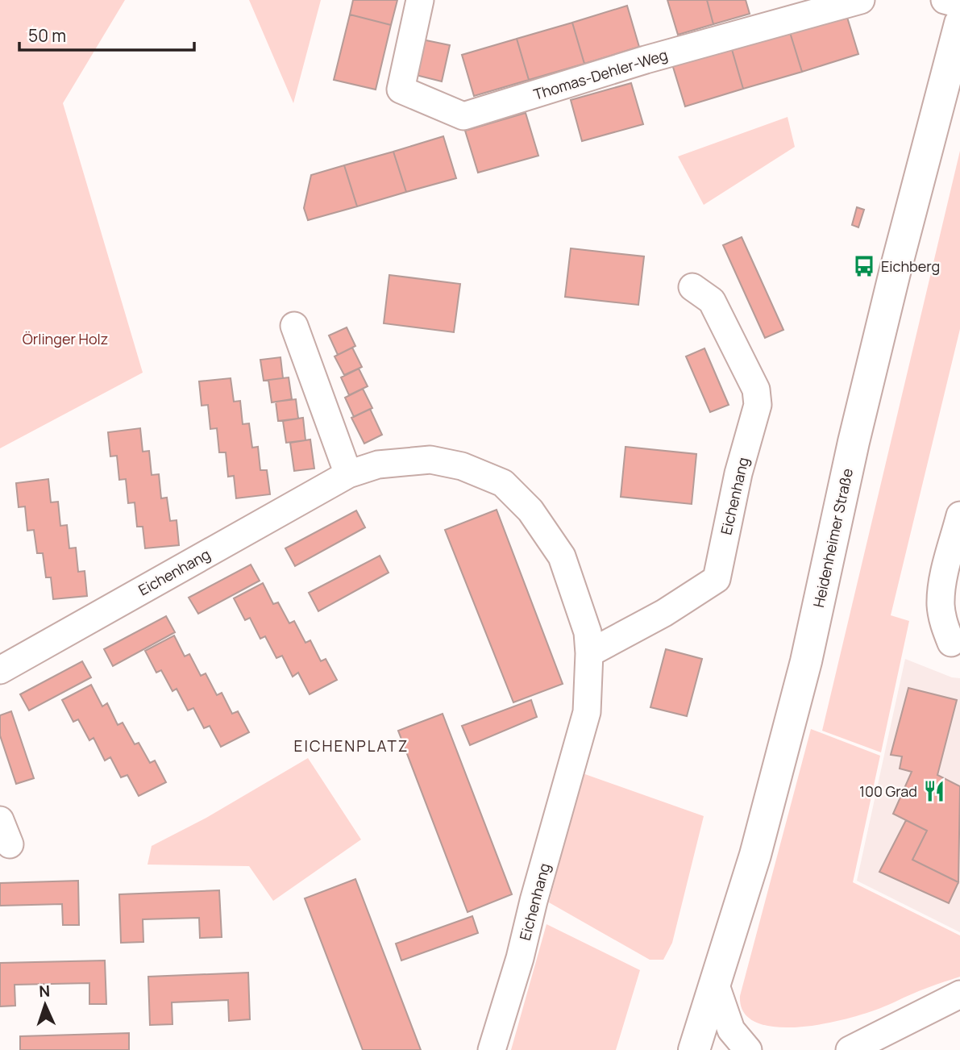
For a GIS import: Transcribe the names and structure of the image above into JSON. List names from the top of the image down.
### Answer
{
  "streets": {
    "main road": ["Heidenheimer Straße"],
    "street": ["Thomas-Dehler-Weg", "Eichenhang"]
  },
  "districts": ["EICHENPLATZ"],
  "parks": ["Örlinger Holz"],
  "places": {
    "bus stop": ["Eichberg"],
    "restaurant": ["100 Grad"]
  },
  "scale_bar": "50 m",
  "north": "top"
}
